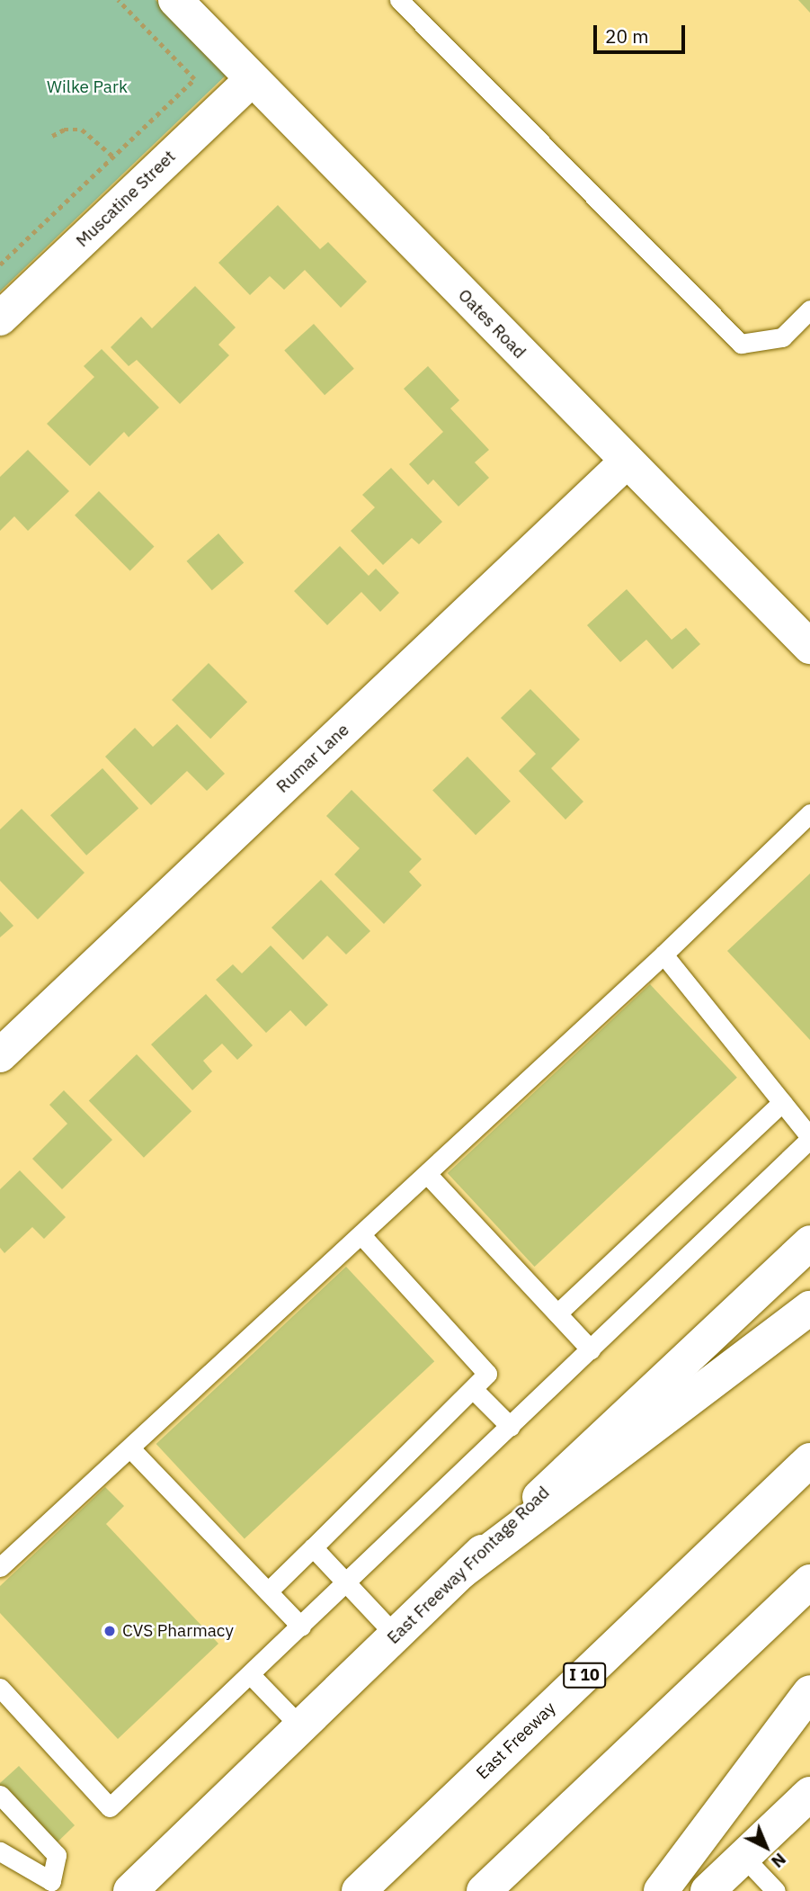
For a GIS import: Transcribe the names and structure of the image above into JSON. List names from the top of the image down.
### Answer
{
  "streets": {
    "main road": [
      "Muscatine Street",
      "Oates Road",
      "Rumar Lane",
      "East Freeway Frontage Road",
      "I 10",
      "East Freeway"
    ]
  },
  "crossings": [
    ["Muscatine Street", "Oates Road"],
    ["Oates Road", "Rumar Lane"]
  ],
  "parks": ["Wilke Park"],
  "places": ["CVS Pharmacy"],
  "scale_bar": "20 m",
  "north": "bottom right"
}
